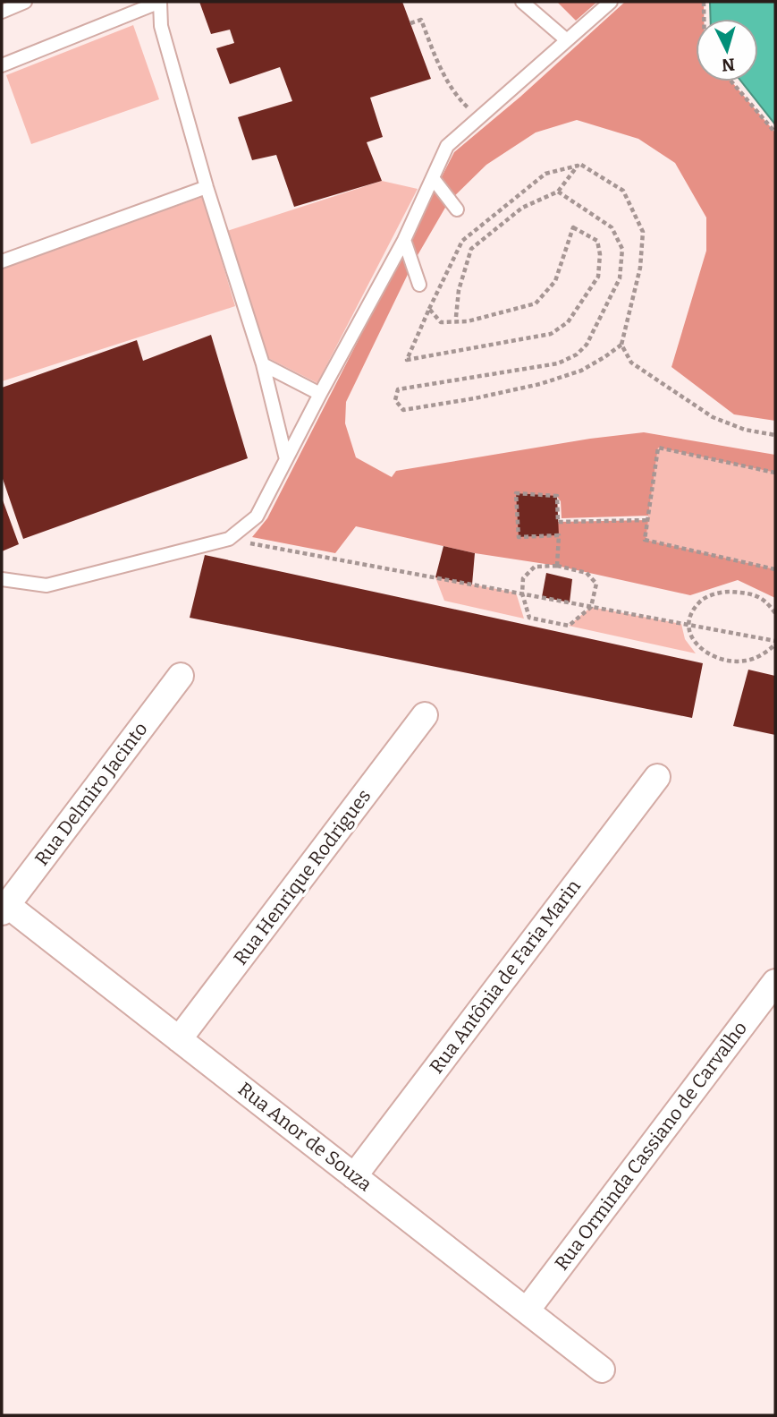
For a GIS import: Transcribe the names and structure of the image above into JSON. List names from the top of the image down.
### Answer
{
  "streets": {
    "street": [
      "Rua Delmiro Jacinto",
      "Rua Henrique Rodrigues",
      "Rua Antônia de Faria Marin",
      "Rua Anor de Souza",
      "Rua Orminda Cassiano de Carvalho"
    ]
  },
  "crossings": [
    ["Rua Delmiro Jacinto", "Rua Anor de Souza"],
    ["Rua Henrique Rodrigues", "Rua Anor de Souza"],
    ["Rua Antônia de Faria Marin", "Rua Anor de Souza"],
    ["Rua Anor de Souza", "Rua Orminda Cassiano de Carvalho"]
  ],
  "north": "bottom"
}
